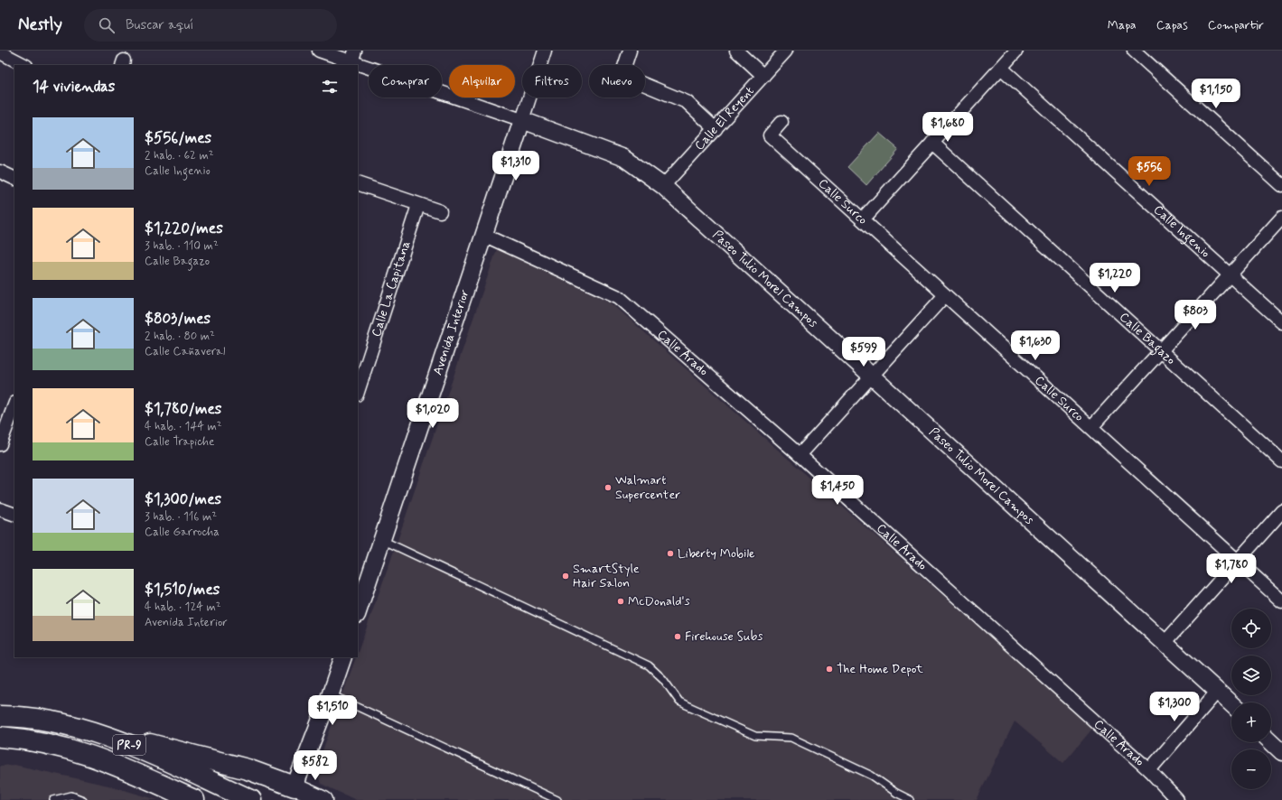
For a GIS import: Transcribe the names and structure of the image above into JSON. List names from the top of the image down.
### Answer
{
  "streets": {
    "highway": ["PR-9"],
    "street": [
      "Calle El Reyent",
      "Calle Surco",
      "Calle Ingenio",
      "Paseo Tulio Morel Campos",
      "Calle La Capitana",
      "Avenida Interior",
      "Calle Bagazo",
      "Calle Arado"
    ]
  },
  "crossings": [
    ["Calle El Reyent", "Paseo Tulio Morel Campos"],
    ["Paseo Tulio Morel Campos", "Avenida Interior"],
    ["Avenida Interior", "Calle Arado"]
  ],
  "places": [
    "Walmart Supercenter",
    "Liberty Mobile",
    "SmartStyle Hair Salon",
    "McDonald's",
    "Firehouse Subs",
    "The Home Depot"
  ],
  "page": {
    "header": "Nestly",
    "search": "Buscar aquí",
    "nav": ["Mapa", "Capas", "Compartir"],
    "chip": [
      "Comprar",
      "Alquilar",
      "Filtros",
      "Nuevo"
    ],
    "heading": "14 viviendas",
    "price": [
      "$1,150",
      "$1,680",
      "$1,310",
      "$556",
      "$1,220",
      "$803",
      "$1,630",
      "$599",
      "$1,020",
      "$1,450",
      "$1,780",
      "$1,300",
      "$1,510",
      "$582"
    ],
    "list": [
      {
        "name": "$556/mes",
        "note": "2 hab. · 62 m² · Calle Ingenio"
      },
      {
        "name": "$1,220/mes",
        "note": "3 hab. · 110 m² · Calle Bagazo"
      },
      {
        "name": "$803/mes",
        "note": "2 hab. · 80 m² · Calle Cañaveral"
      },
      {
        "name": "$1,780/mes",
        "note": "4 hab. · 144 m² · Calle Trapiche"
      },
      {
        "name": "$1,300/mes",
        "note": "3 hab. · 116 m² · Calle Garrocha"
      },
      {
        "name": "$1,510/mes",
        "note": "4 hab. · 124 m² · Avenida Interior"
      }
    ],
    "map_buttons": ["+", "−"]
  }
}
